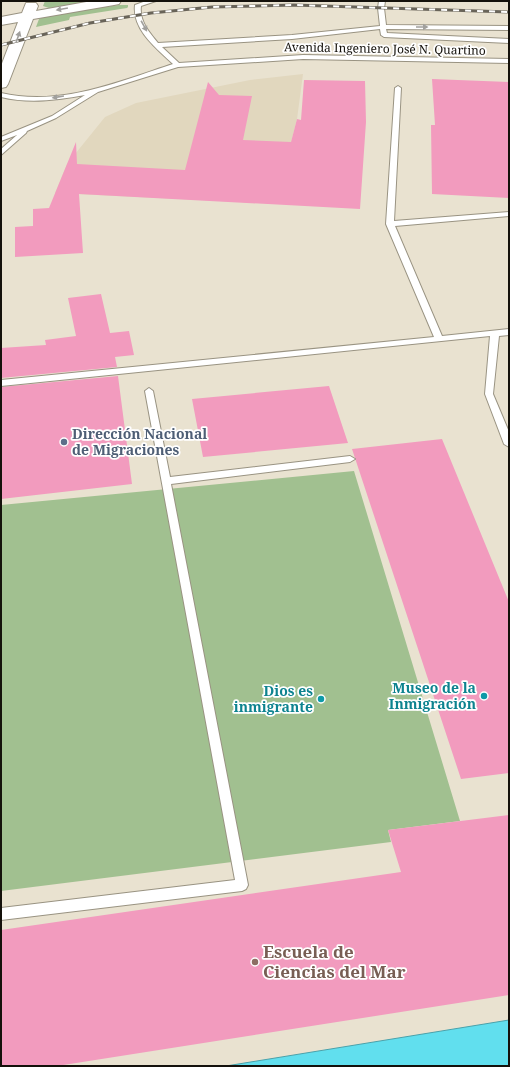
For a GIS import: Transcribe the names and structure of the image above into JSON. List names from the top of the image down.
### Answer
{
  "streets": {
    "lane": ["Avenida Ingeniero José N. Quartino"]
  },
  "places": [
    "Dirección Nacional de Migraciones",
    "Museo de la Inmigración",
    "Dios es inmigrante",
    "Escuela de Ciencias del Mar"
  ]
}
